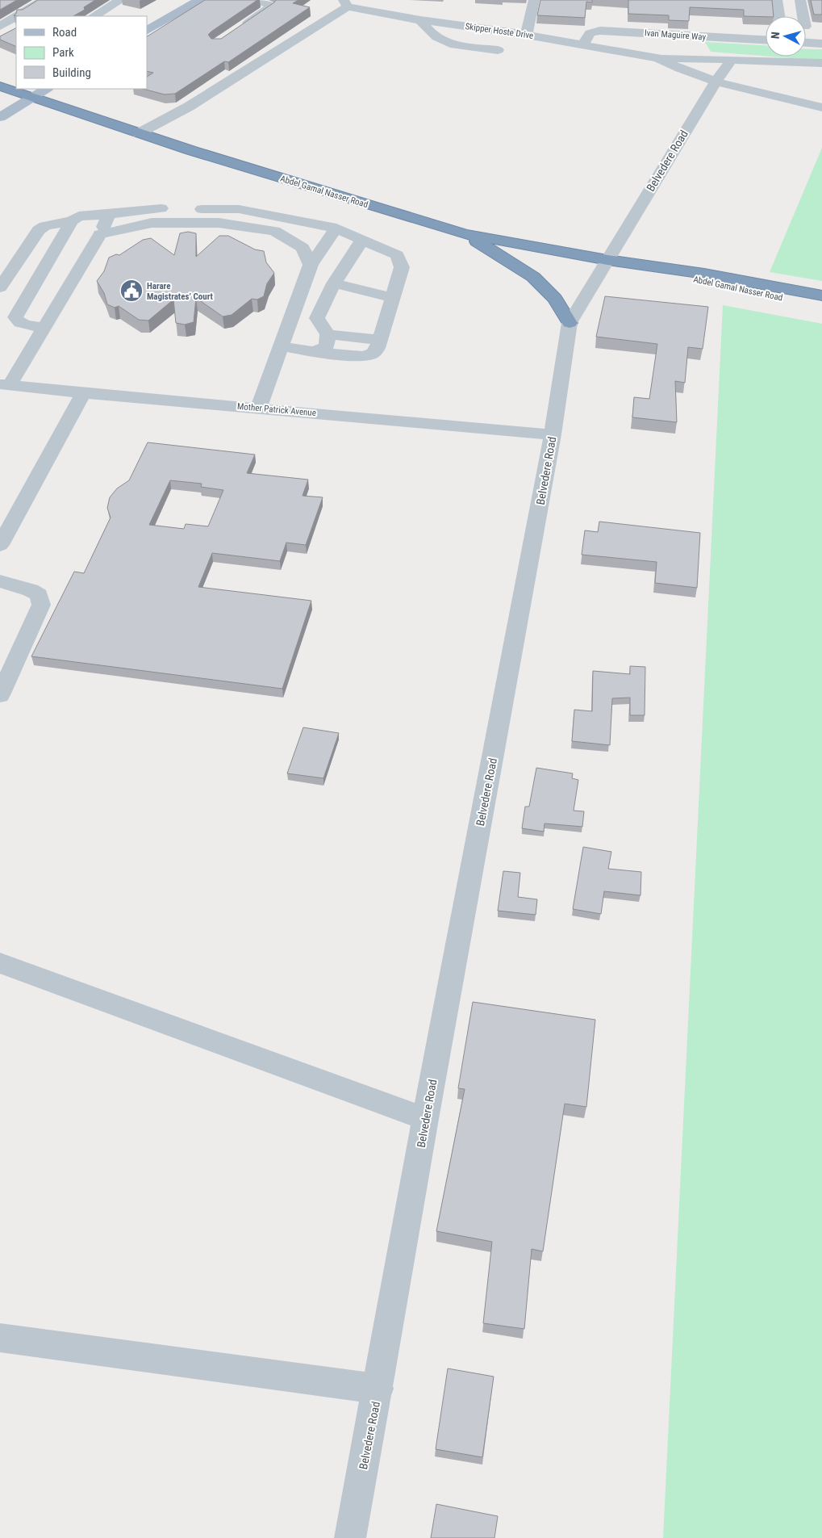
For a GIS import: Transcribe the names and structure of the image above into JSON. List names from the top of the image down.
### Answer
{
  "streets": {
    "highway": ["Abdel Gamal Nasser Road"],
    "street": [
      "Skipper Hoste Drive",
      "Ivan Maguire Way",
      "Belvedere Road",
      "Mother Patrick Avenue"
    ]
  },
  "crossings": [
    ["Skipper Hoste Drive", "Ivan Maguire Way"],
    ["Skipper Hoste Drive", "Belvedere Road"],
    ["Belvedere Road", "Abdel Gamal Nasser Road"],
    ["Belvedere Road", "Mother Patrick Avenue"]
  ],
  "places": {
    "public building": ["Harare Magistrates’ Court"]
  },
  "legend": ["Road", "Park", "Building"],
  "north": "left"
}
